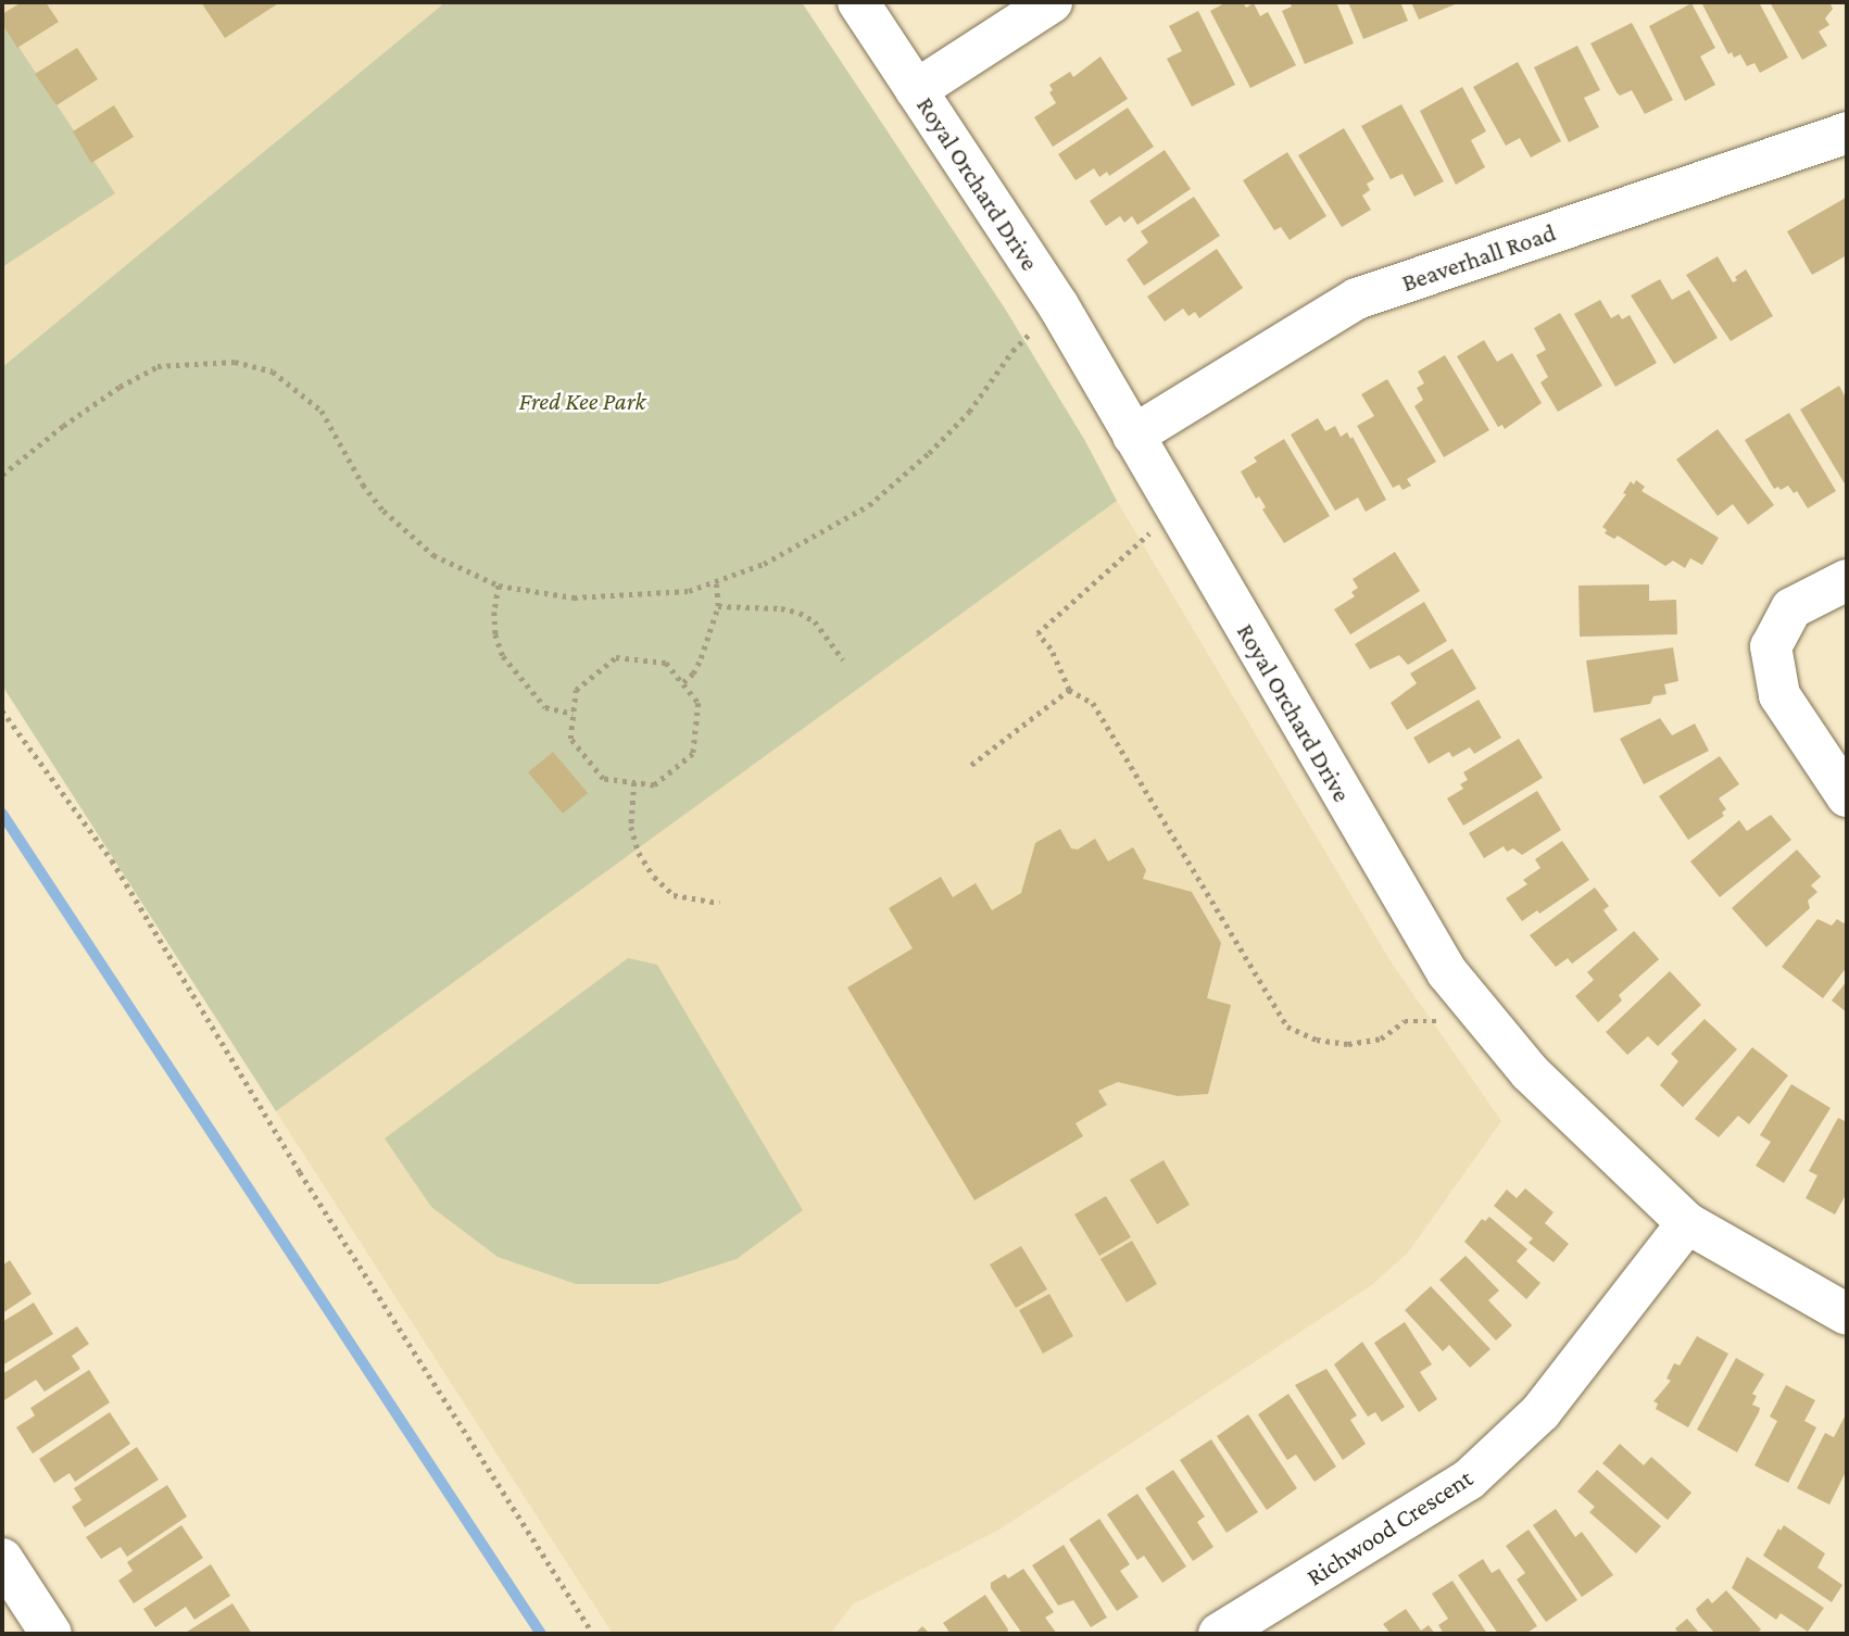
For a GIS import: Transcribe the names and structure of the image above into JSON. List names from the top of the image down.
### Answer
{
  "streets": {
    "street": ["Royal Orchard Drive", "Beaverhall Road", "Richwood Crescent"]
  },
  "crossings": [
    ["Royal Orchard Drive", "Beaverhall Road"],
    ["Royal Orchard Drive", "Richwood Crescent"]
  ],
  "parks": ["Fred Kee Park"]
}
